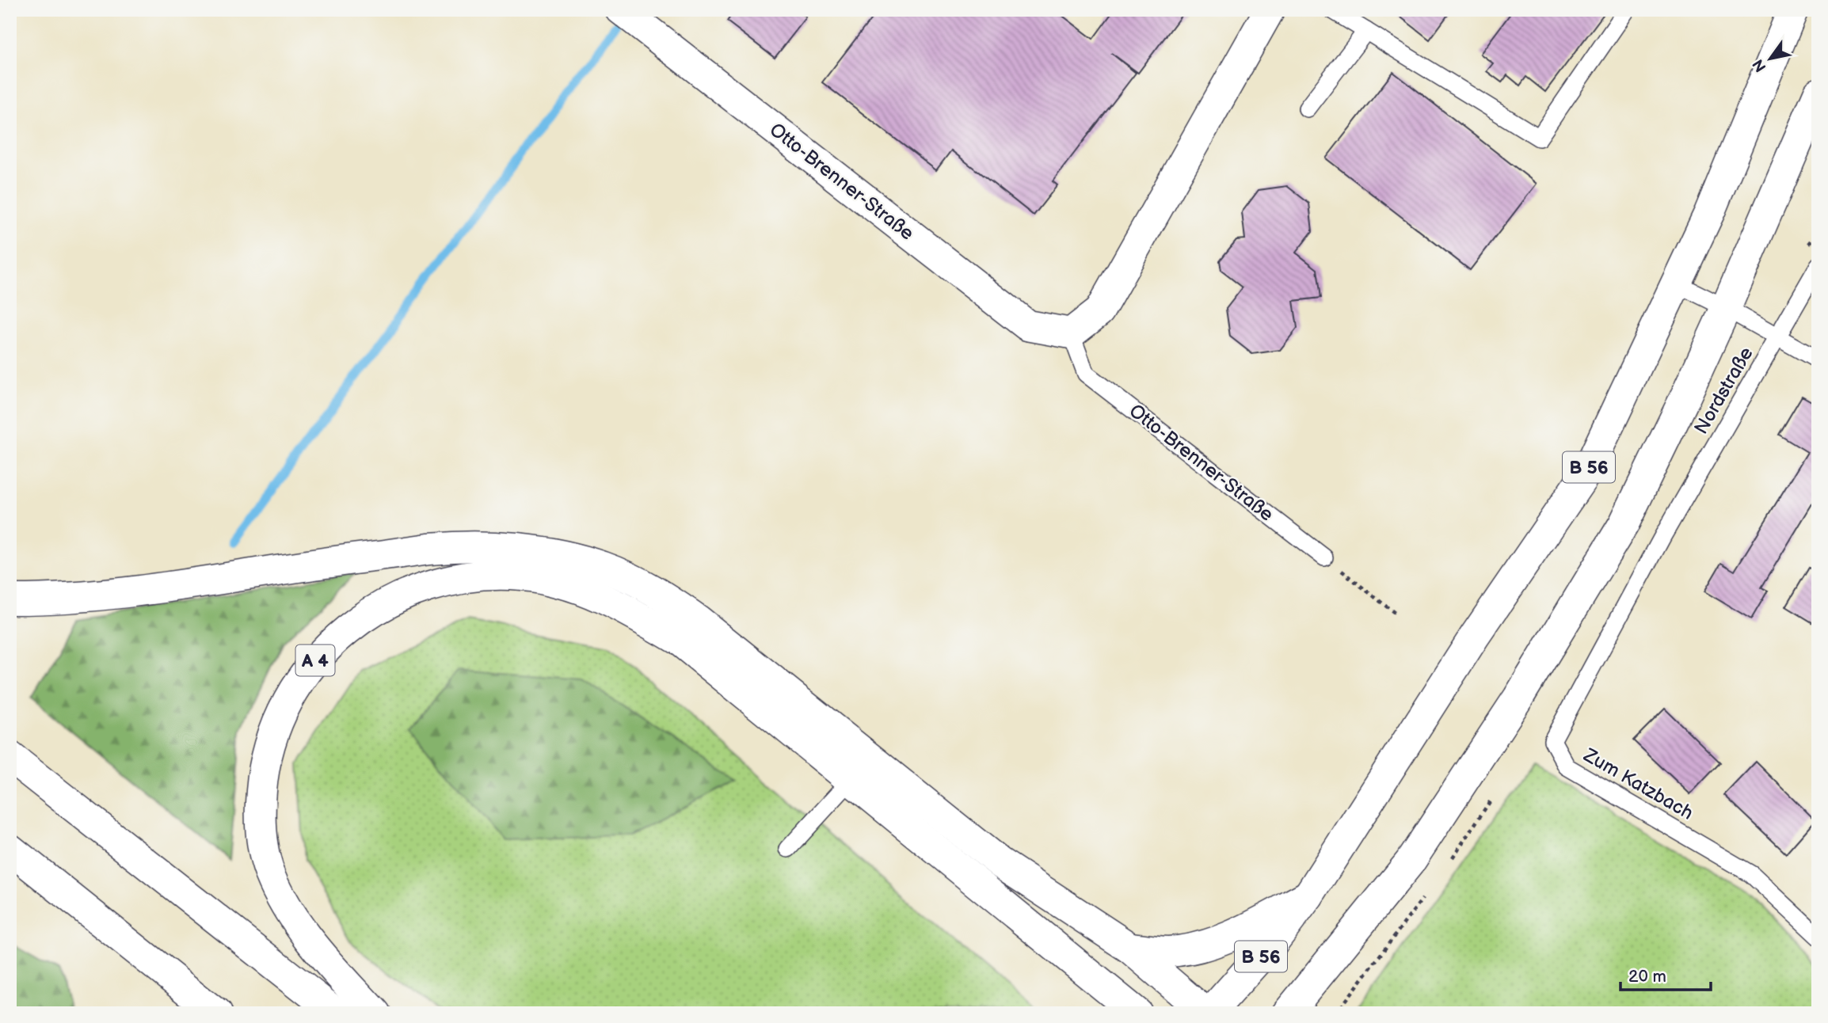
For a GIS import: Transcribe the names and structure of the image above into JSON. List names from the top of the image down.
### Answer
{
  "streets": {
    "main road": ["Otto-Brenner-Straße", "B 56", "A 4"],
    "lane": ["Nordstraße", "Zum Katzbach"]
  },
  "crossings": [
    ["Nordstraße", "Zum Katzbach"]
  ],
  "scale_bar": "20 m",
  "north": "bottom left"
}
